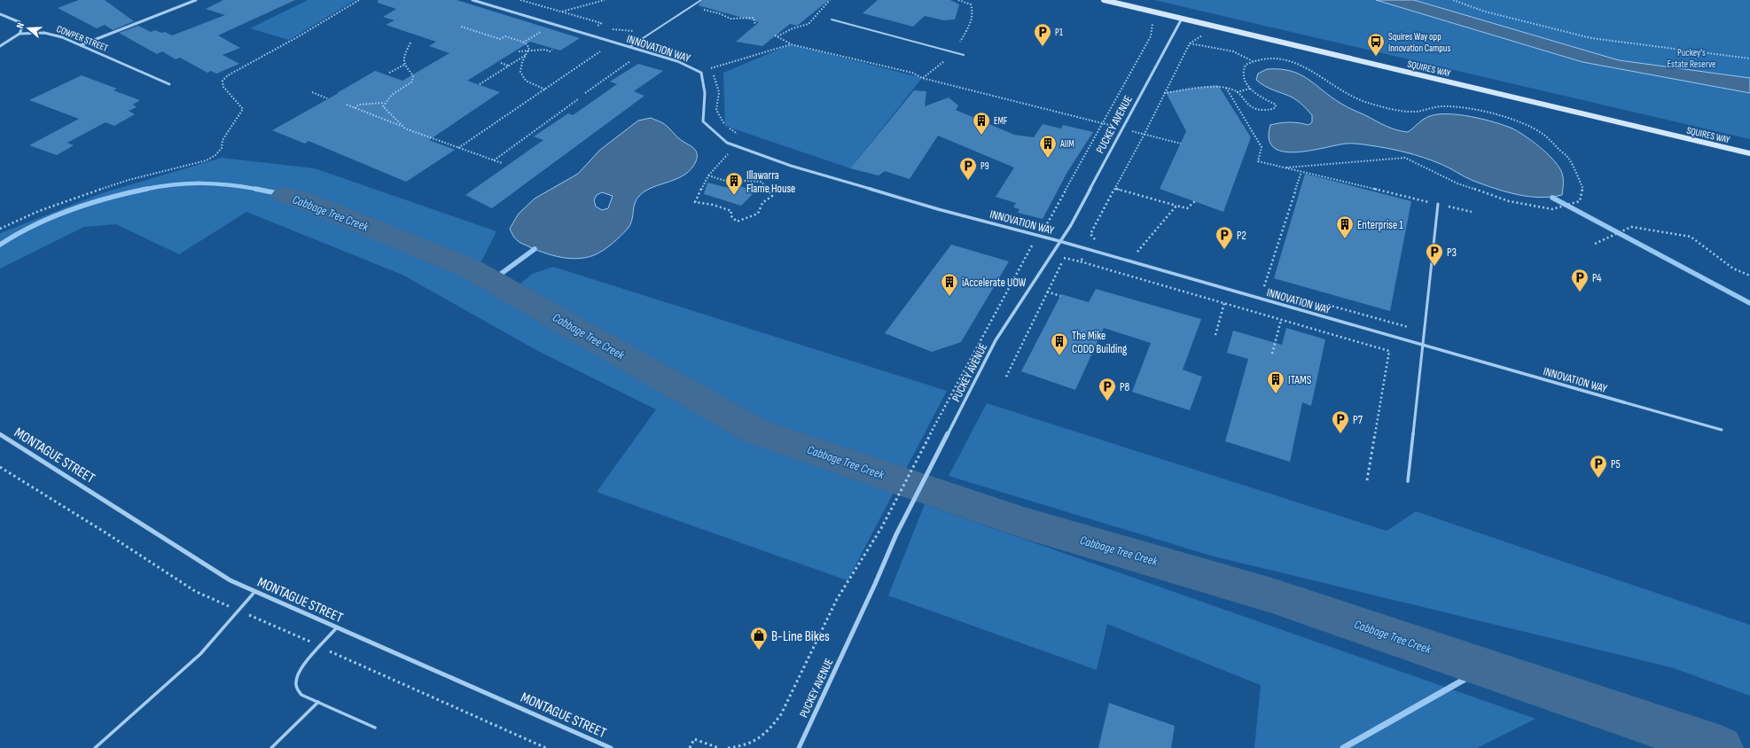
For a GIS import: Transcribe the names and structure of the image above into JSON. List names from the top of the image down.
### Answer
{
  "streets": {
    "main road": ["SQUIRES WAY"],
    "street": [
      "COWPER STREET",
      "INNOVATION WAY",
      "PUCKEY AVENUE",
      "MONTAGUE STREET"
    ]
  },
  "crossings": [
    ["INNOVATION WAY", "PUCKEY AVENUE"],
    ["SQUIRES WAY", "PUCKEY AVENUE"]
  ],
  "water": ["Cabbage Tree Creek"],
  "parks": ["Puckey's Estate Reserve"],
  "places": {
    "parking": [
      "P1",
      "P9",
      "P2",
      "P3",
      "P4",
      "P8",
      "P7",
      "P5"
    ],
    "bus stop": ["Squires Way opp Innovation Campus"],
    "building": [
      "EMF",
      "AIIM",
      "Illawarra Flame House",
      "Enterprise 1",
      "iAccelerate UOW",
      "The Mike CODD Building",
      "ITAMS"
    ],
    "shop": ["B-Line Bikes"]
  },
  "north": "left"
}
